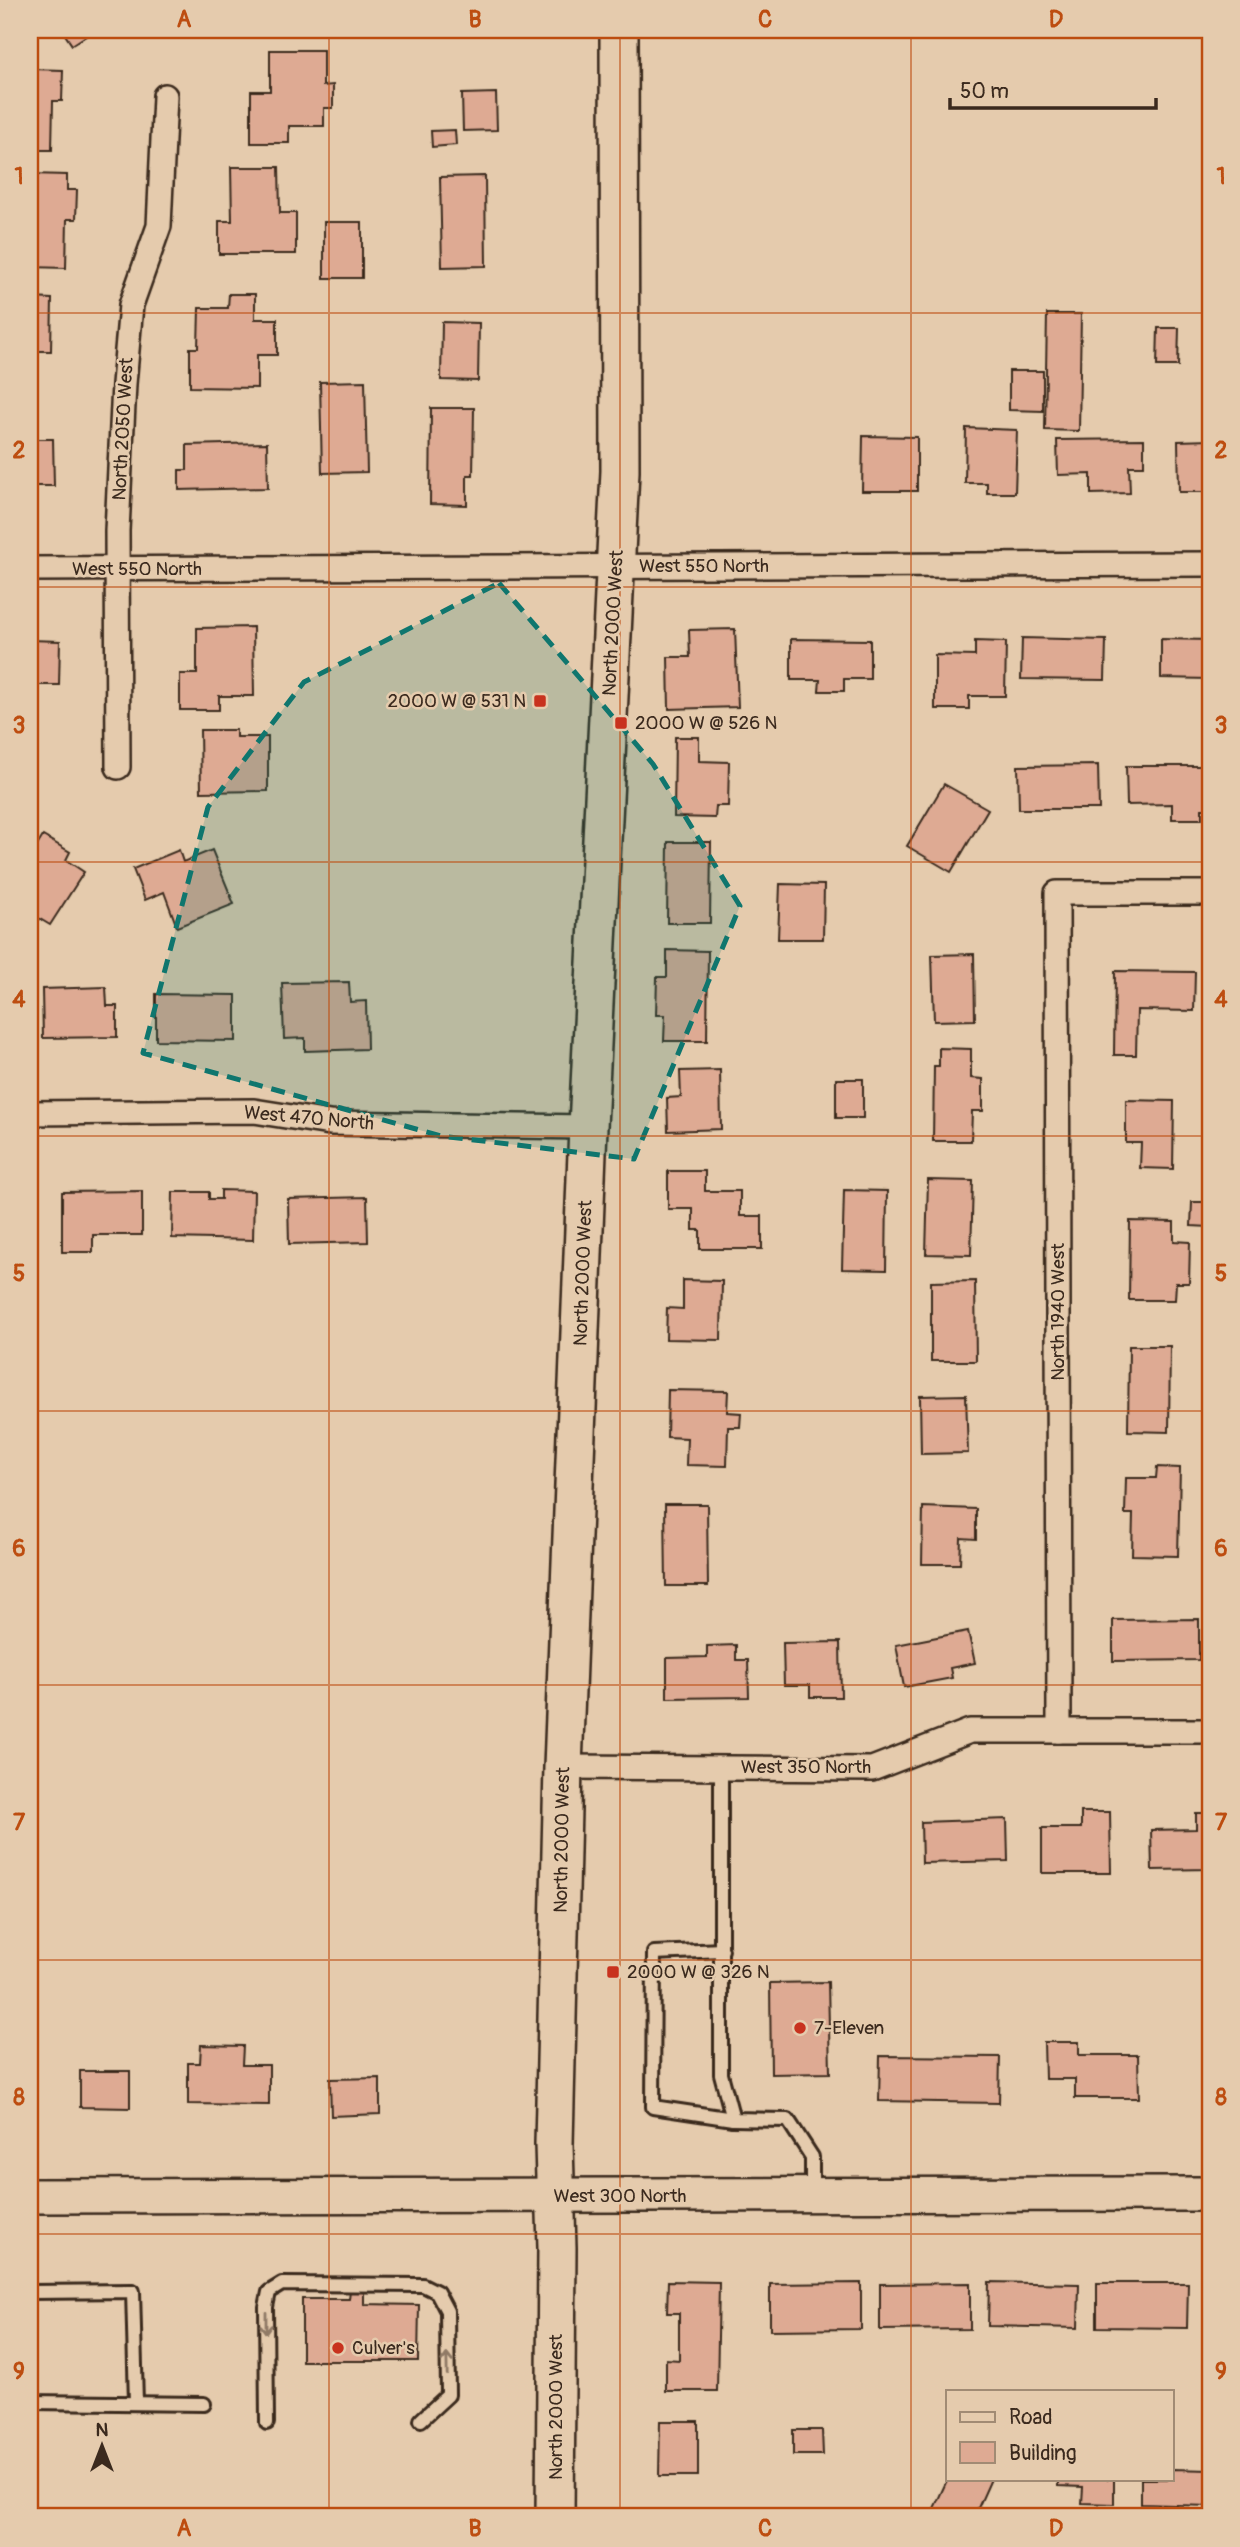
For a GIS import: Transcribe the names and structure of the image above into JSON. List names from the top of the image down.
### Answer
{
  "streets": {
    "main road": ["North 2000 West", "West 300 North"],
    "street": [
      "North 2050 West",
      "West 550 North",
      "West 470 North",
      "North 1940 West",
      "West 350 North"
    ]
  },
  "crossings": [
    ["North 2050 West", "West 550 North"],
    ["West 550 North", "North 2000 West"],
    ["North 2000 West", "West 470 North"],
    ["North 2000 West", "West 350 North"],
    ["North 2000 West", "West 300 North"],
    ["North 1940 West", "West 350 North"]
  ],
  "places": {
    "transit": ["2000 W @ 531 N", "2000 W @ 526 N", "2000 W @ 326 N"],
    "other": ["7-Eleven", "Culver's"]
  },
  "legend": ["Road", "Building"],
  "scale_bar": "50 m",
  "north": "top",
  "grid": {
    "columns": [
      "A",
      "B",
      "C",
      "D"
    ],
    "rows": [
      "1",
      "2",
      "3",
      "4",
      "5",
      "6",
      "7",
      "8",
      "9"
    ]
  }
}
